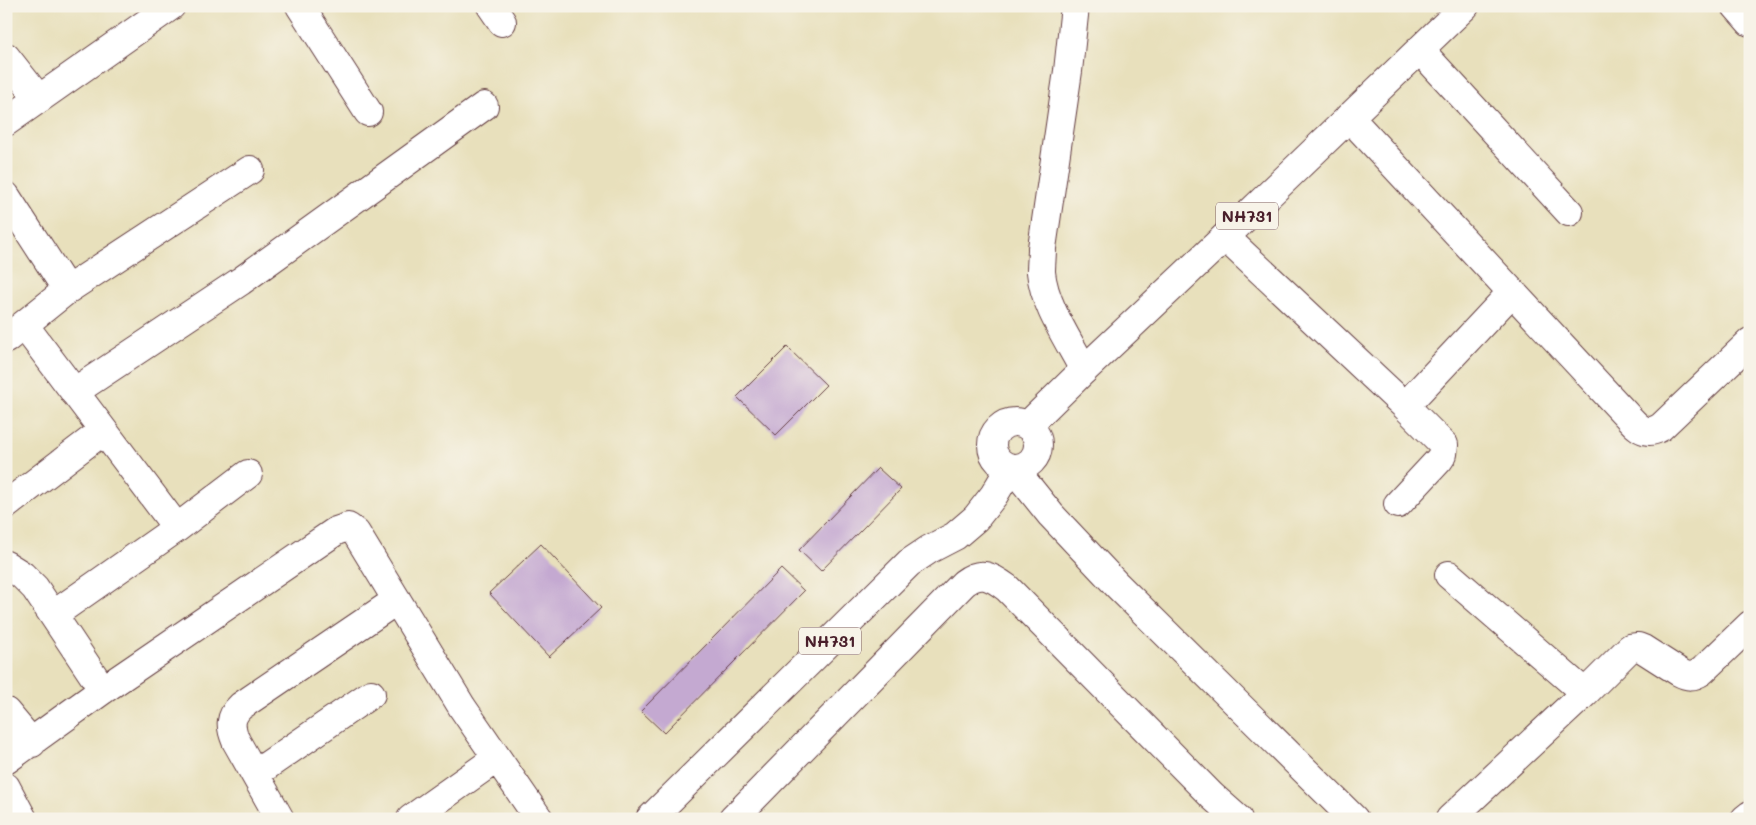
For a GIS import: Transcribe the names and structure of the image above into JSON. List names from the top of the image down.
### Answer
{
  "streets": {
    "main road": ["NH731"]
  }
}
